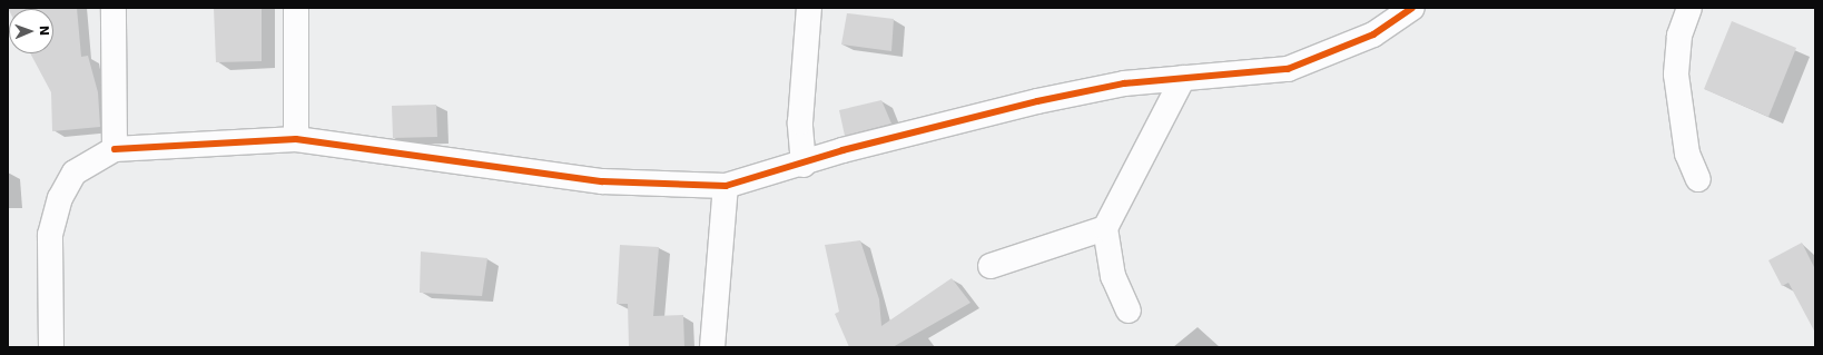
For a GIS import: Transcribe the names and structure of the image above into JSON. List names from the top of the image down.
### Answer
{
  "north": "right"
}
